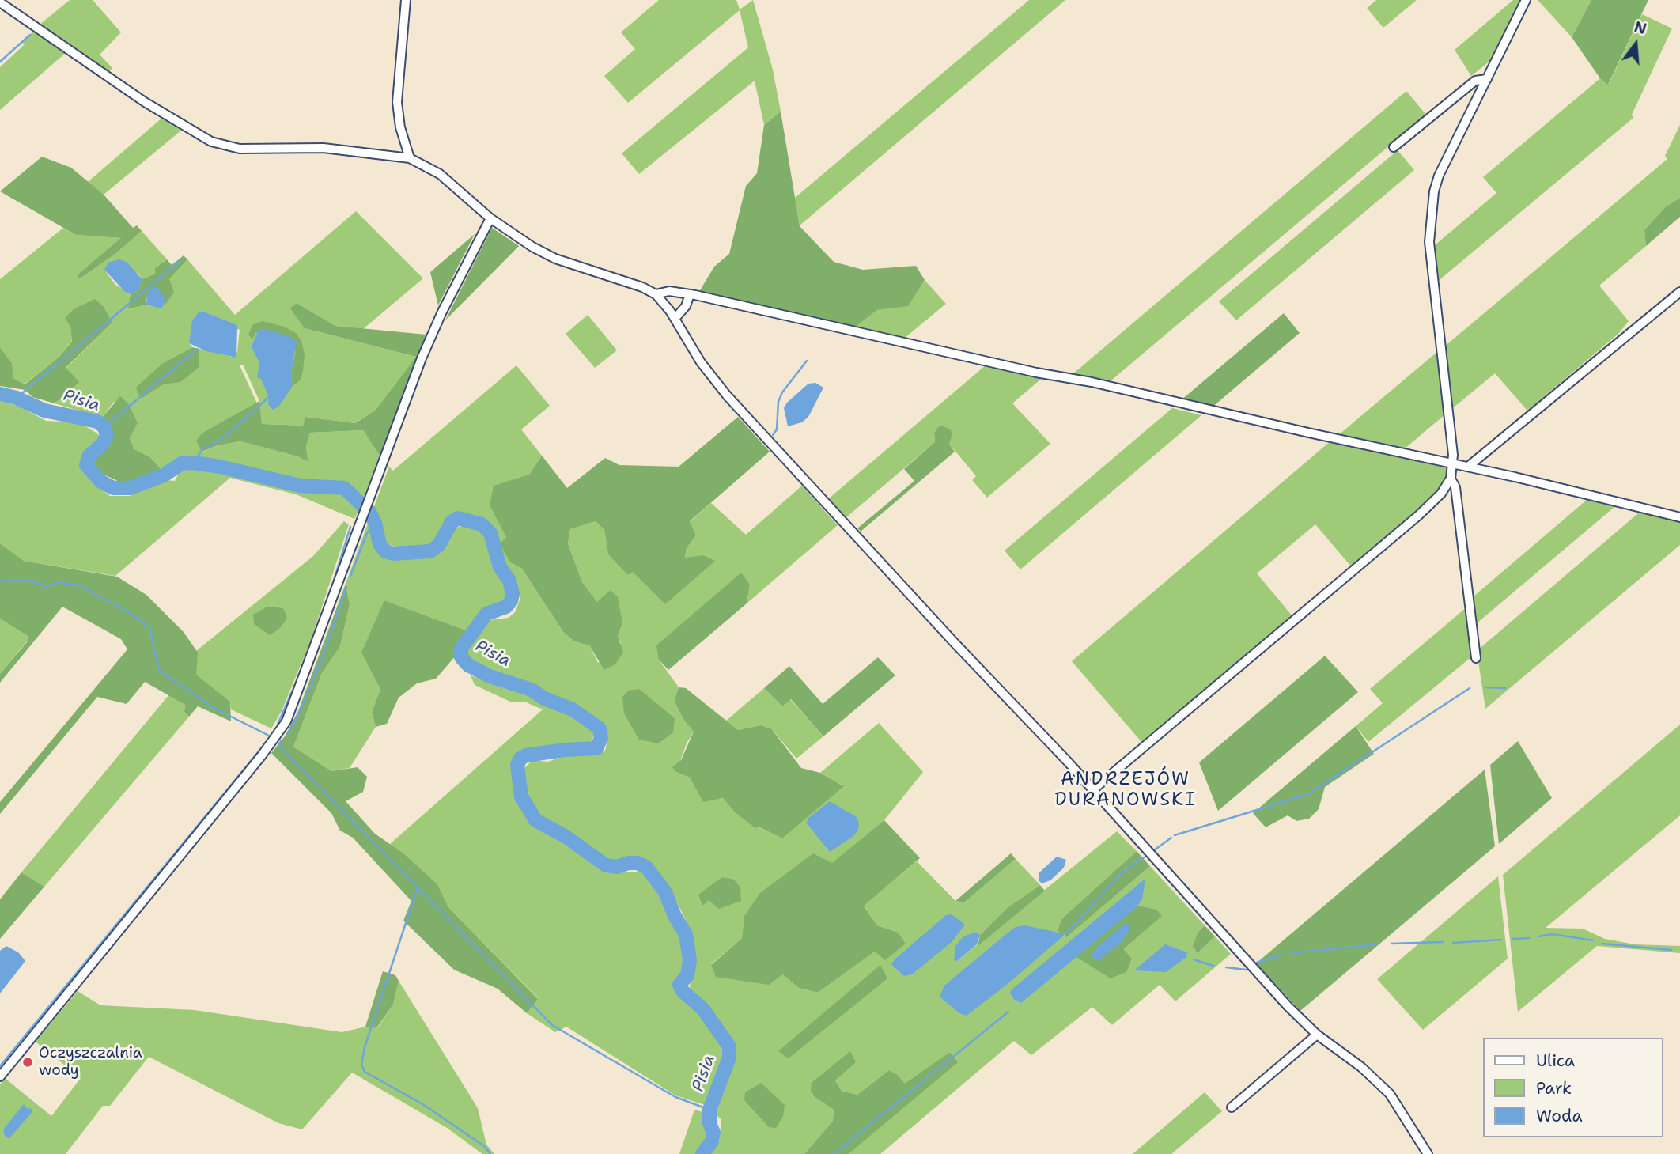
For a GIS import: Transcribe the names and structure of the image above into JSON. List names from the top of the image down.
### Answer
{
  "districts": ["ANDRZEJÓW DURANOWSKI"],
  "water": ["Pisia"],
  "places": ["Oczyszczalnia wody"],
  "legend": ["Ulica", "Park", "Woda"],
  "north": "top"
}
